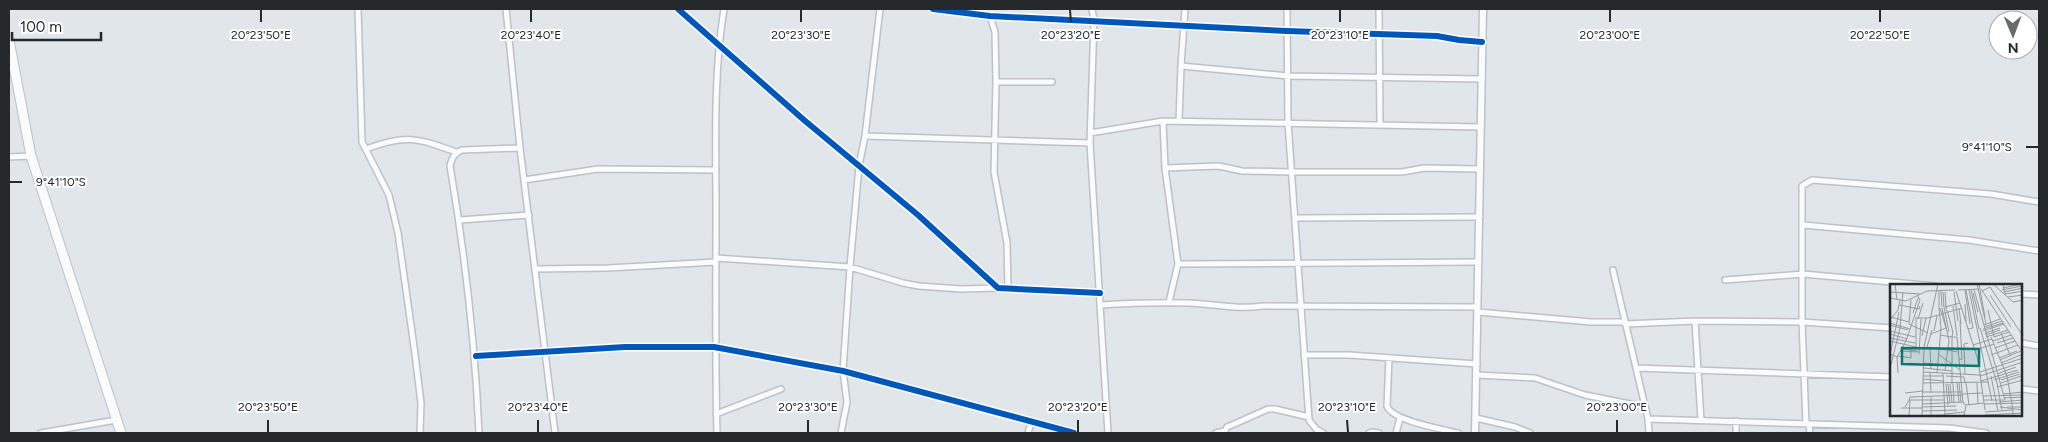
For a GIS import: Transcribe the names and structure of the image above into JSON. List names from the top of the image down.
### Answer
{
  "scale_bar": "100 m",
  "north": "bottom",
  "coordinates": [
    "20°23'50\"E",
    "20°23'40\"E",
    "20°23'30\"E",
    "20°23'20\"E",
    "20°23'10\"E",
    "20°23'00\"E",
    "20°22'50\"E",
    "9°41'10\"S"
  ]
}
